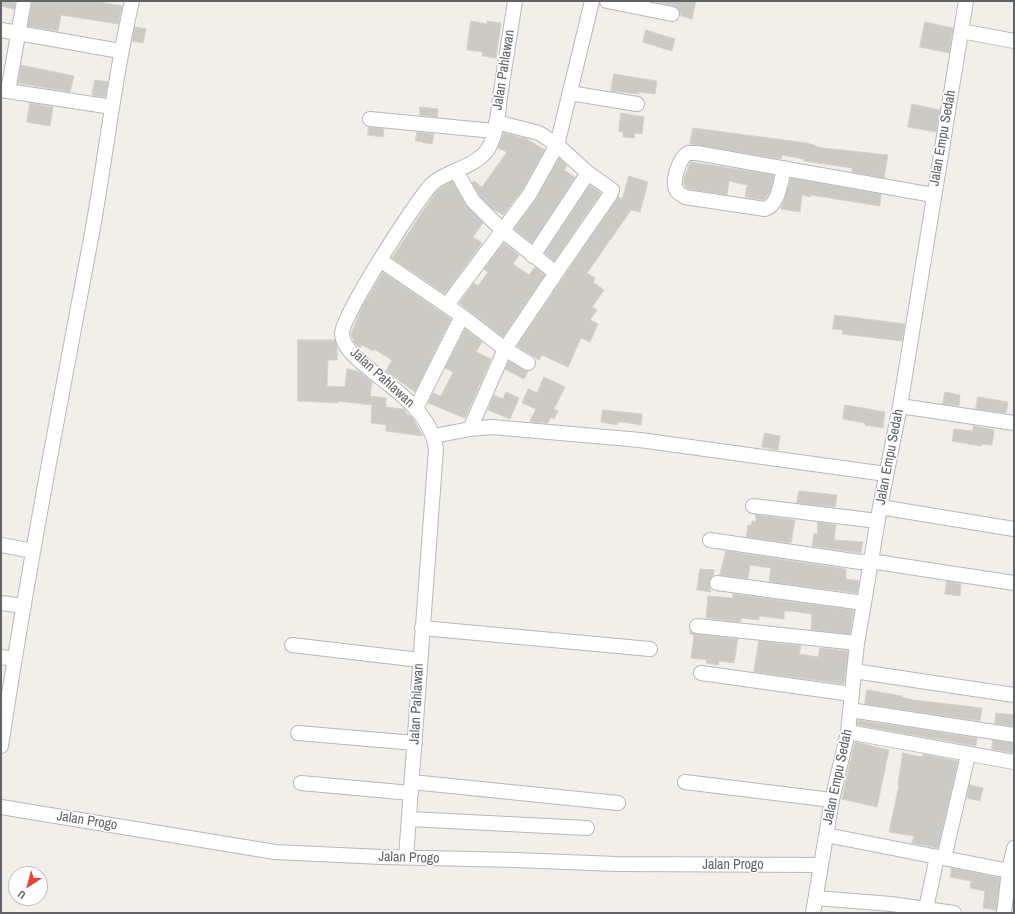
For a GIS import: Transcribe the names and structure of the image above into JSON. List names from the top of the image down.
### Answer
{
  "streets": {
    "street": ["Jalan Pahlawan", "Jalan Empu Sedah", "Jalan Progo"]
  },
  "crossings": [
    ["Jalan Pahlawan", "Jalan Progo"],
    ["Jalan Empu Sedah", "Jalan Progo"]
  ],
  "north": "bottom left"
}
